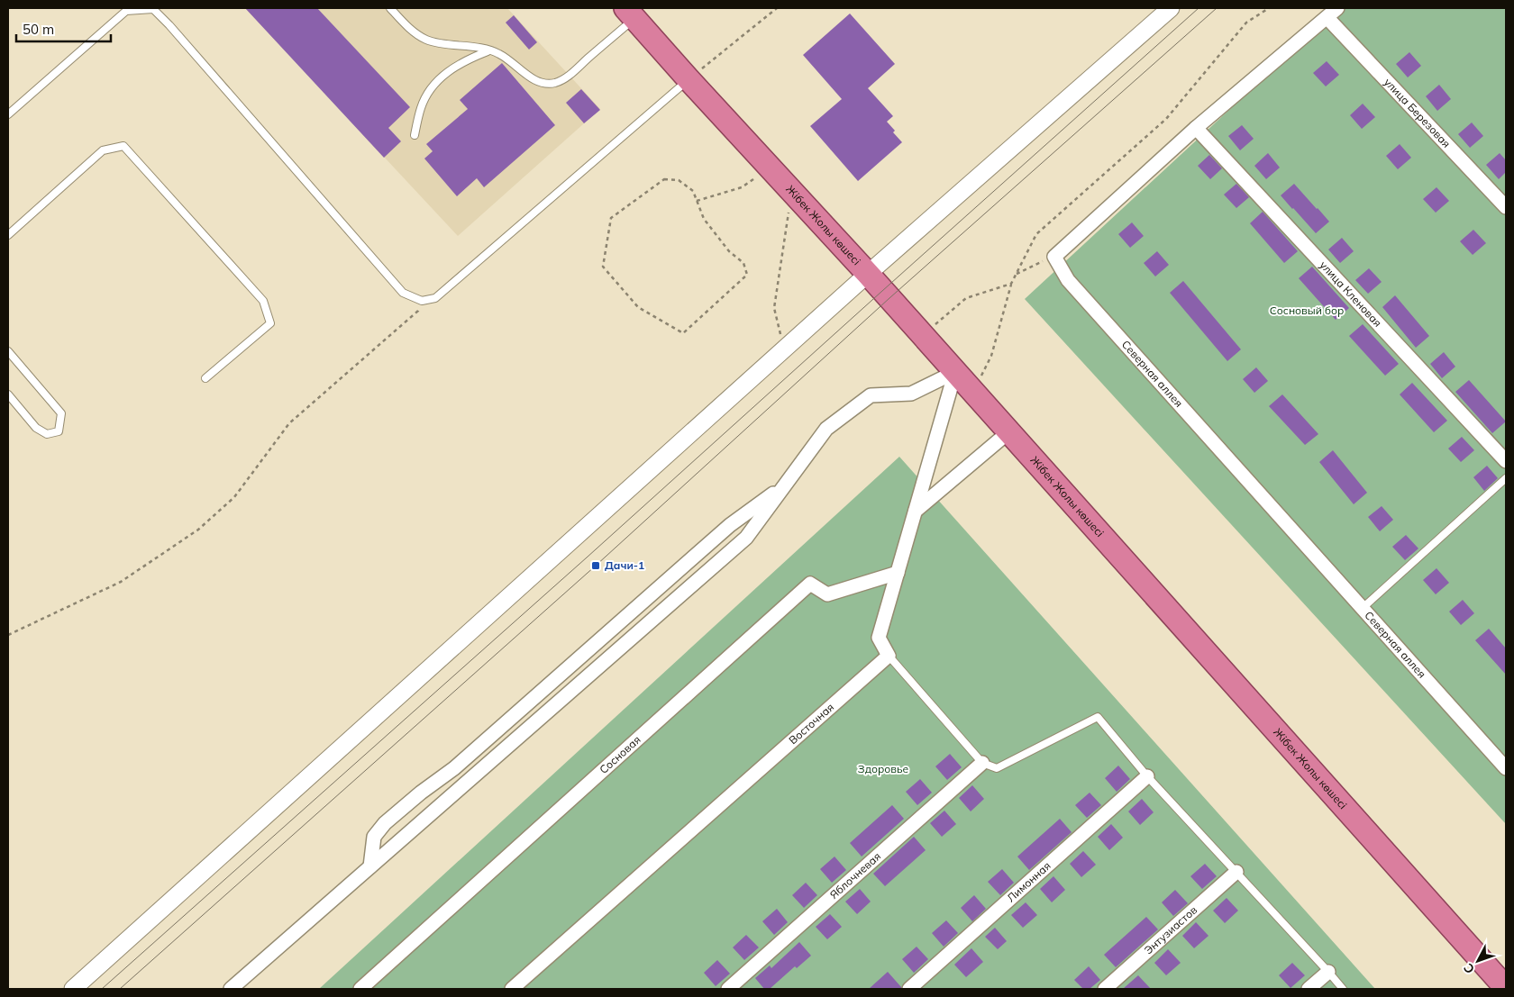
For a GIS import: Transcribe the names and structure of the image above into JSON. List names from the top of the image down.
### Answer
{
  "streets": {
    "highway": ["Жібек Жолы көшесі"],
    "street": [
      "улица Березовая",
      "улица Кленовая",
      "Северная аллея",
      "Восточная",
      "Сосновая",
      "Яблочневая",
      "Лимонная",
      "Энтузиастов"
    ]
  },
  "parks": ["Сосновый бор", "Здоровье"],
  "places": {
    "transit": ["Дачи-1"]
  },
  "scale_bar": "50 m",
  "north": "bottom left"
}
